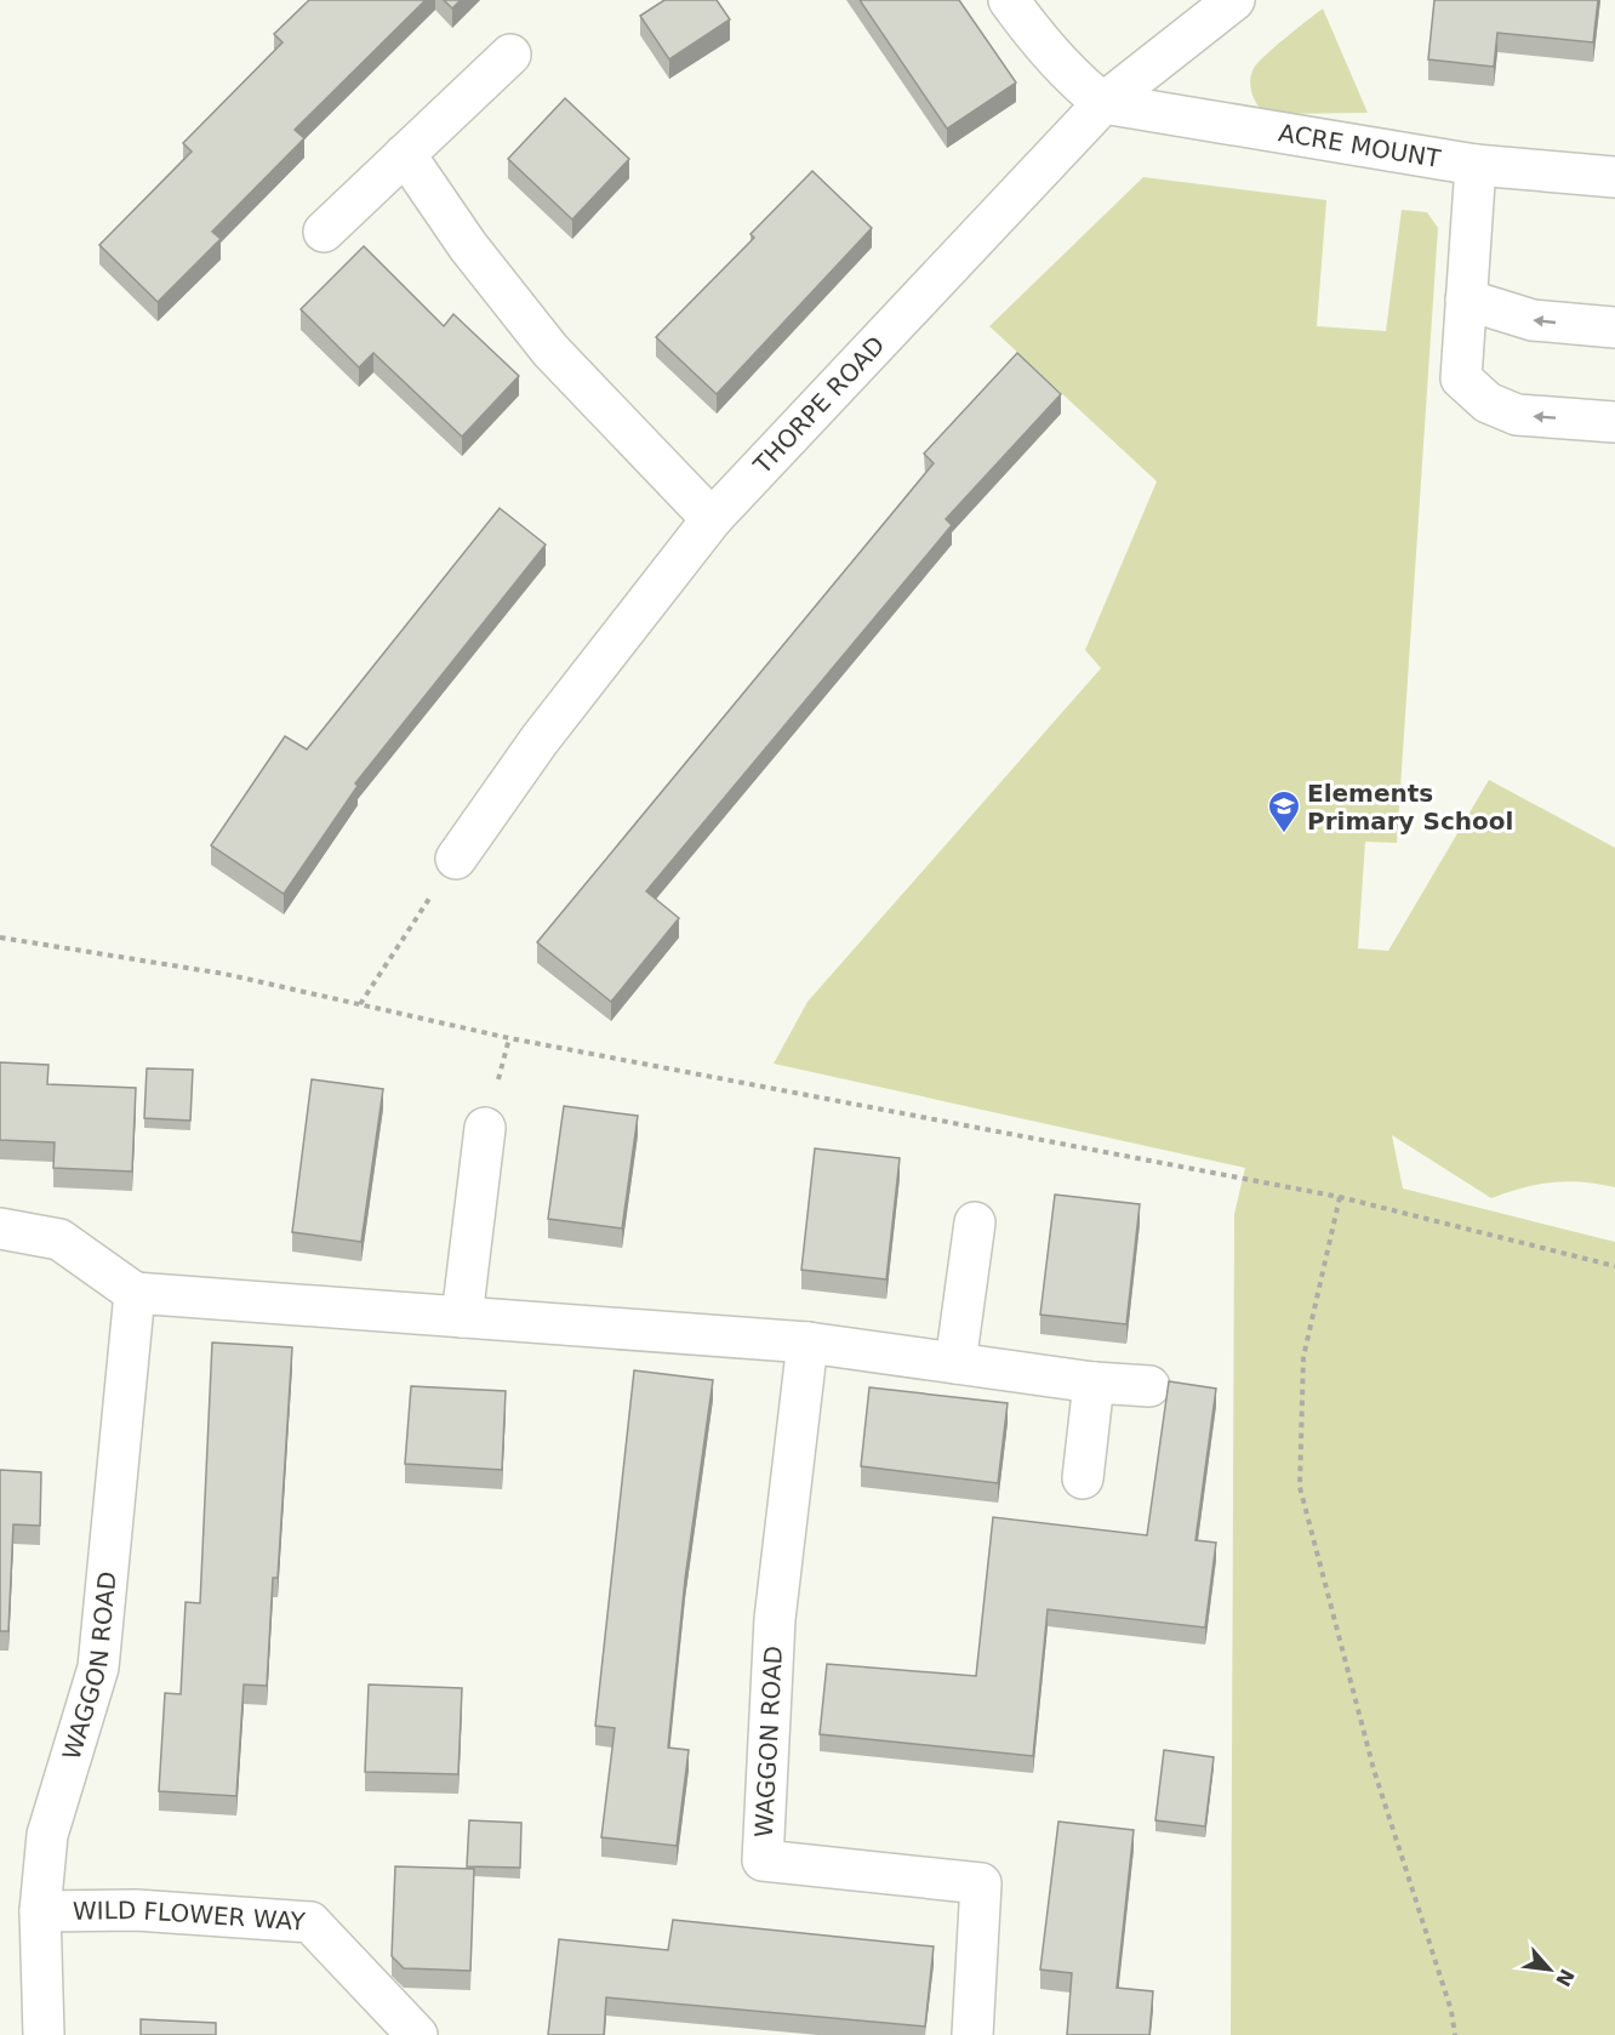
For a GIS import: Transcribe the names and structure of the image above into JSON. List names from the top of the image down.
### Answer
{
  "streets": {
    "street": [
      "ACRE MOUNT",
      "THORPE ROAD",
      "WAGGON ROAD",
      "WILD FLOWER WAY"
    ]
  },
  "crossings": [
    ["ACRE MOUNT", "THORPE ROAD"],
    ["WAGGON ROAD", "WILD FLOWER WAY"]
  ],
  "places": {
    "school or university": ["Elements Primary School"]
  },
  "north": "bottom right"
}
